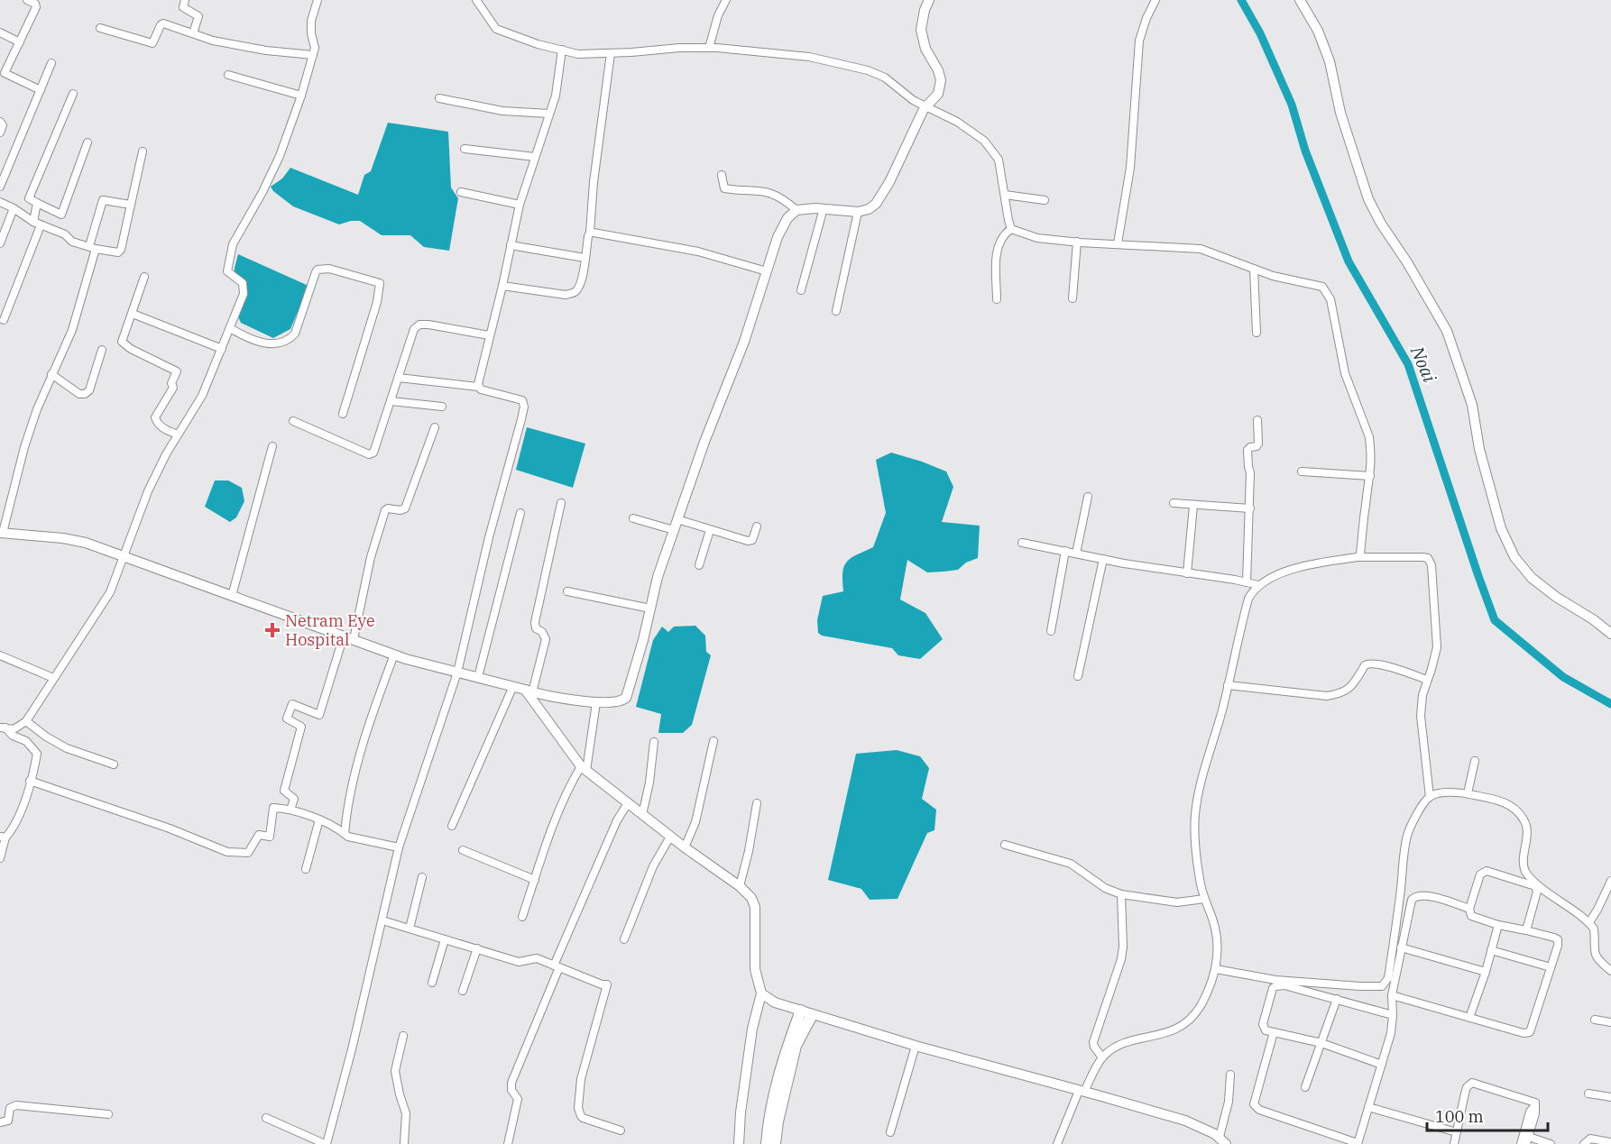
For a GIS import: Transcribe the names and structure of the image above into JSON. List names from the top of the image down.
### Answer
{
  "water": ["Noai"],
  "places": {
    "health": ["Netram Eye Hospital"]
  },
  "scale_bar": "100 m"
}
